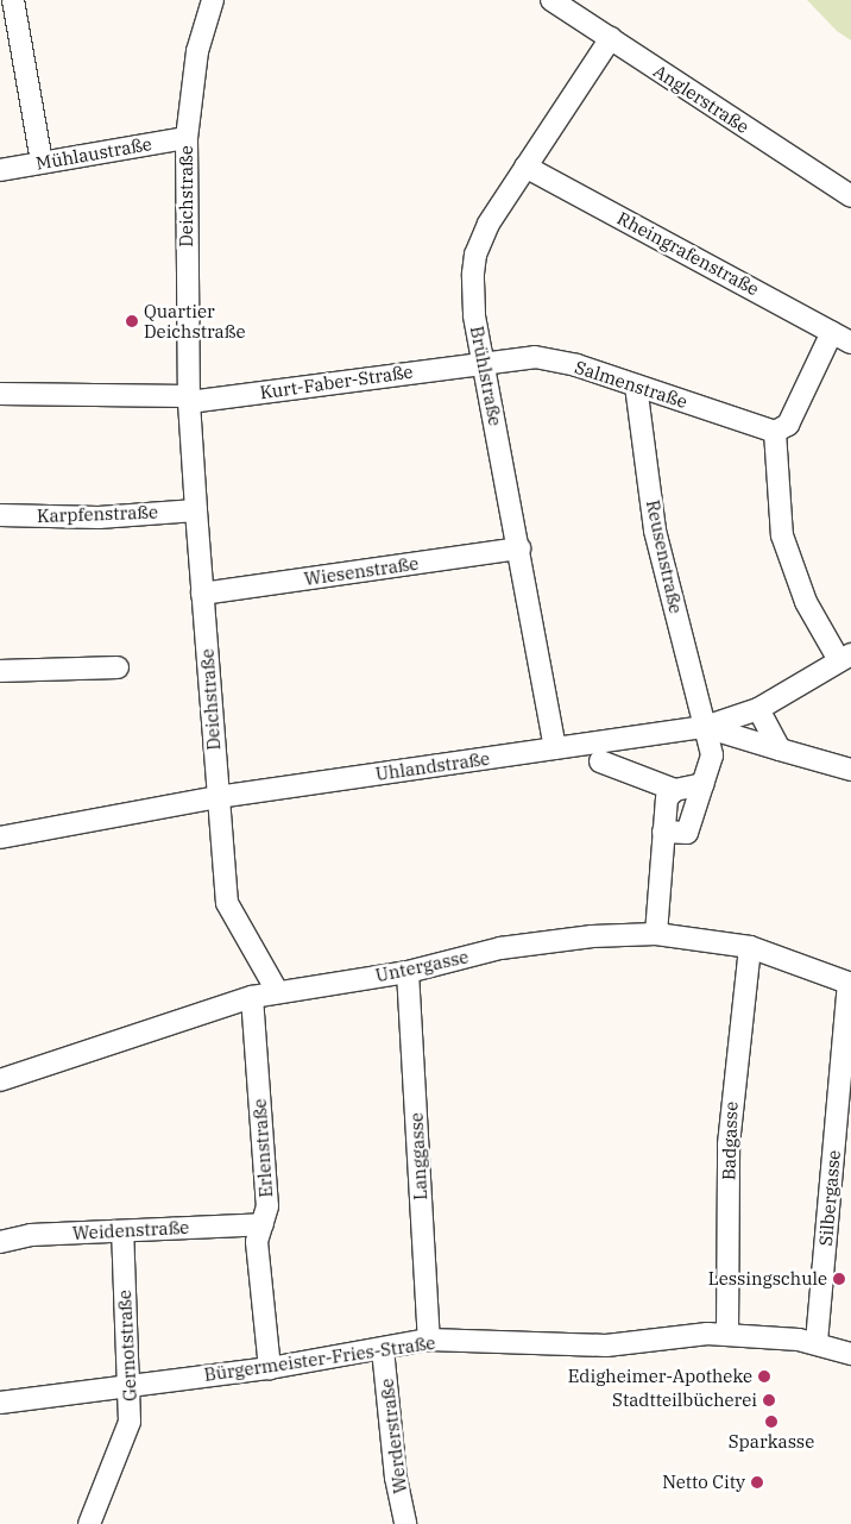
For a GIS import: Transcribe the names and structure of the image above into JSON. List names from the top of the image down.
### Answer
{
  "streets": {
    "street": [
      "Anglerstraße",
      "Mühlaustraße",
      "Deichstraße",
      "Rheingrafenstraße",
      "Brühlstraße",
      "Kurt-Faber-Straße",
      "Salmenstraße",
      "Karpfenstraße",
      "Reusenstraße",
      "Wiesenstraße",
      "Uhlandstraße",
      "Untergasse",
      "Badgasse",
      "Erlenstraße",
      "Langgasse",
      "Silbergasse",
      "Weidenstraße",
      "Gernotstraße",
      "Bürgermeister-Fries-Straße",
      "Werderstraße"
    ]
  },
  "crossings": [
    ["Anglerstraße", "Brühlstraße"],
    ["Mühlaustraße", "Deichstraße"],
    ["Deichstraße", "Kurt-Faber-Straße"],
    ["Deichstraße", "Karpfenstraße"],
    ["Deichstraße", "Wiesenstraße"],
    ["Deichstraße", "Uhlandstraße"],
    ["Deichstraße", "Untergasse"],
    ["Rheingrafenstraße", "Brühlstraße"],
    ["Brühlstraße", "Kurt-Faber-Straße"],
    ["Brühlstraße", "Salmenstraße"],
    ["Brühlstraße", "Wiesenstraße"],
    ["Brühlstraße", "Uhlandstraße"],
    ["Kurt-Faber-Straße", "Salmenstraße"],
    ["Salmenstraße", "Reusenstraße"],
    ["Reusenstraße", "Uhlandstraße"],
    ["Untergasse", "Badgasse"],
    ["Untergasse", "Erlenstraße"],
    ["Untergasse", "Langgasse"],
    ["Untergasse", "Silbergasse"],
    ["Badgasse", "Bürgermeister-Fries-Straße"],
    ["Erlenstraße", "Weidenstraße"],
    ["Erlenstraße", "Bürgermeister-Fries-Straße"],
    ["Langgasse", "Bürgermeister-Fries-Straße"],
    ["Silbergasse", "Bürgermeister-Fries-Straße"],
    ["Weidenstraße", "Gernotstraße"],
    ["Gernotstraße", "Bürgermeister-Fries-Straße"],
    ["Bürgermeister-Fries-Straße", "Werderstraße"]
  ],
  "places": [
    "Quartier Deichstraße",
    "Lessingschule",
    "Edigheimer-Apotheke",
    "Stadtteilbücherei",
    "Sparkasse",
    "Netto City"
  ]
}
